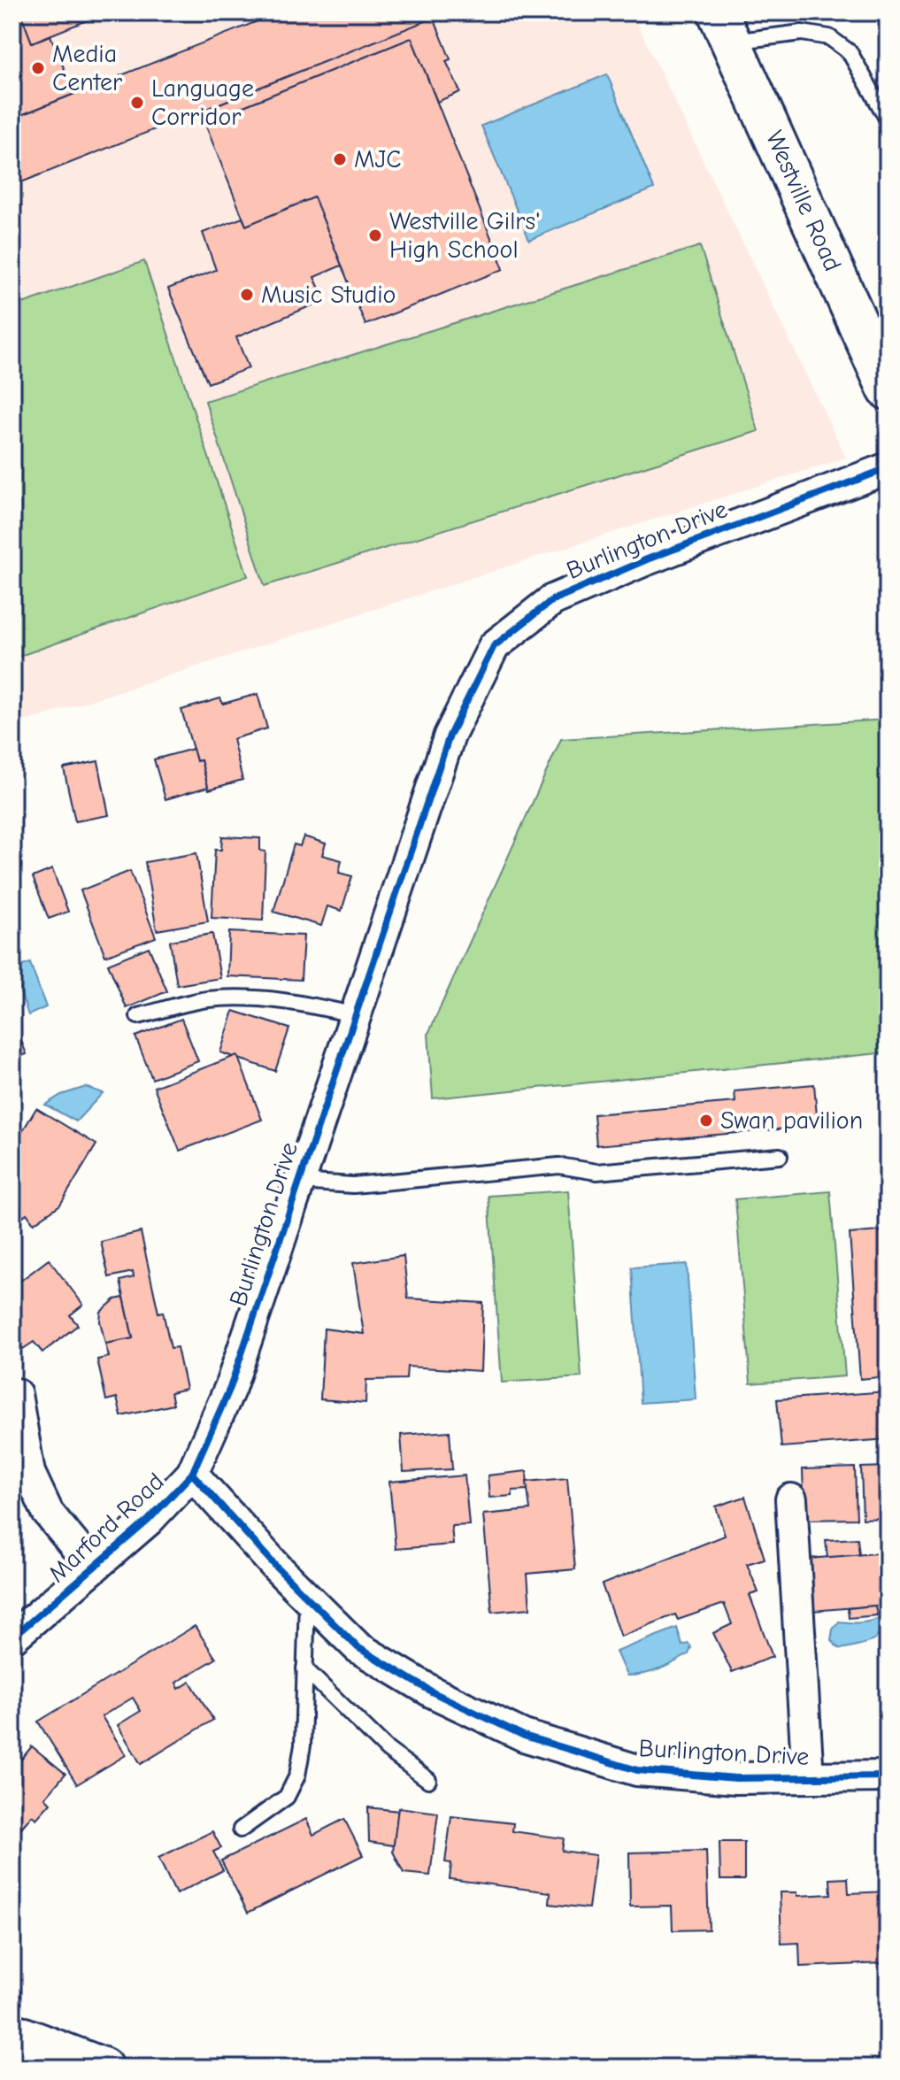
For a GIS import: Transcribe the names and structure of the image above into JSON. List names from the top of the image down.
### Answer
{
  "streets": {
    "main road": ["Westville Road"],
    "street": ["Burlington Drive", "Marford Road"]
  },
  "crossings": [
    ["Burlington Drive", "Marford Road"]
  ],
  "places": [
    "Media Center",
    "Language Corridor",
    "MJC",
    "Westville Gilrs' High School",
    "Music Studio",
    "Swan pavilion"
  ]
}
